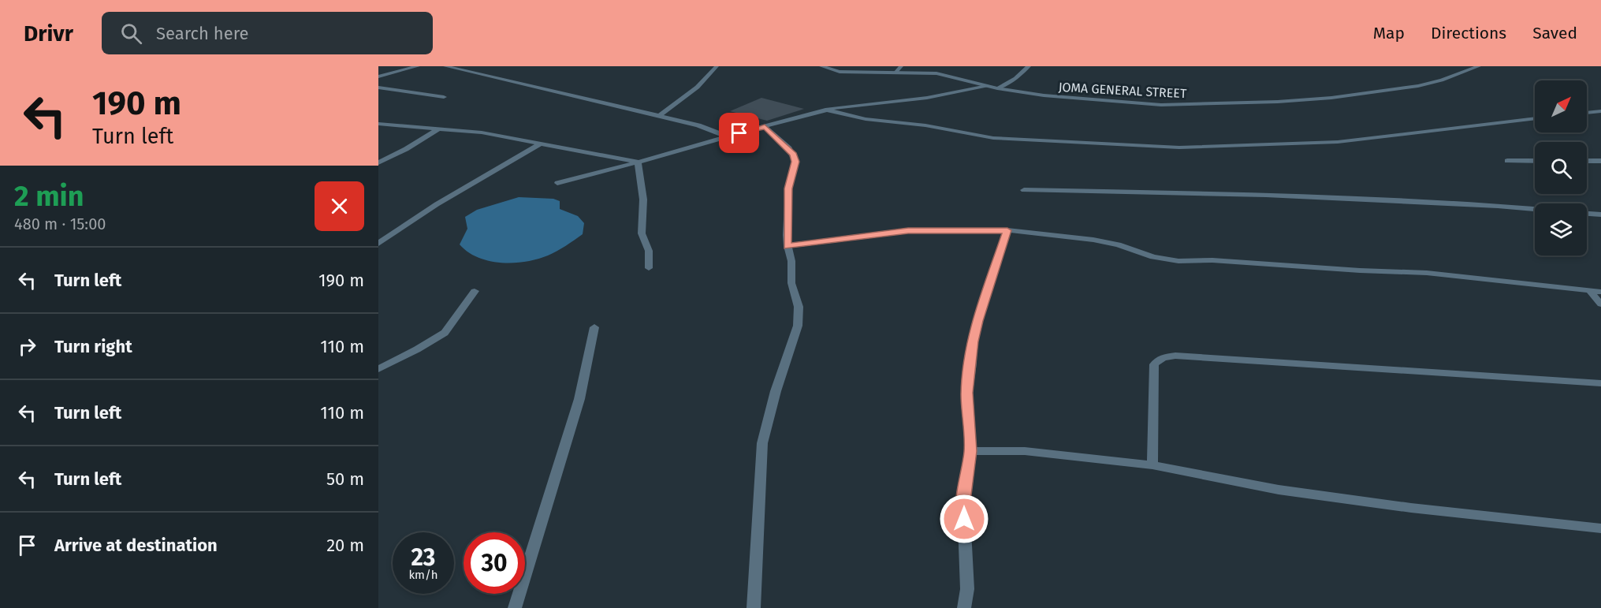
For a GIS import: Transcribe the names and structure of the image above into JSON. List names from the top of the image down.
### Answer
{
  "streets": {
    "street": ["JOMA GENERAL STREET"]
  },
  "north": "top right",
  "page": {
    "header": "Drivr",
    "search": "Search here",
    "nav": ["Map", "Directions", "Saved"],
    "turn": ["190 m", "Turn left"],
    "heading": ["2 min", "480 m · 15:00"],
    "list": [
      {
        "name": "Turn left",
        "value": "190 m"
      },
      {
        "name": "Turn right",
        "value": "110 m"
      },
      {
        "name": "Turn left",
        "value": "110 m"
      },
      {
        "name": "Turn left",
        "value": "50 m"
      },
      {
        "name": "Arrive at destination",
        "value": "20 m"
      }
    ],
    "speed": "23 km/h",
    "limit": "30"
  }
}
